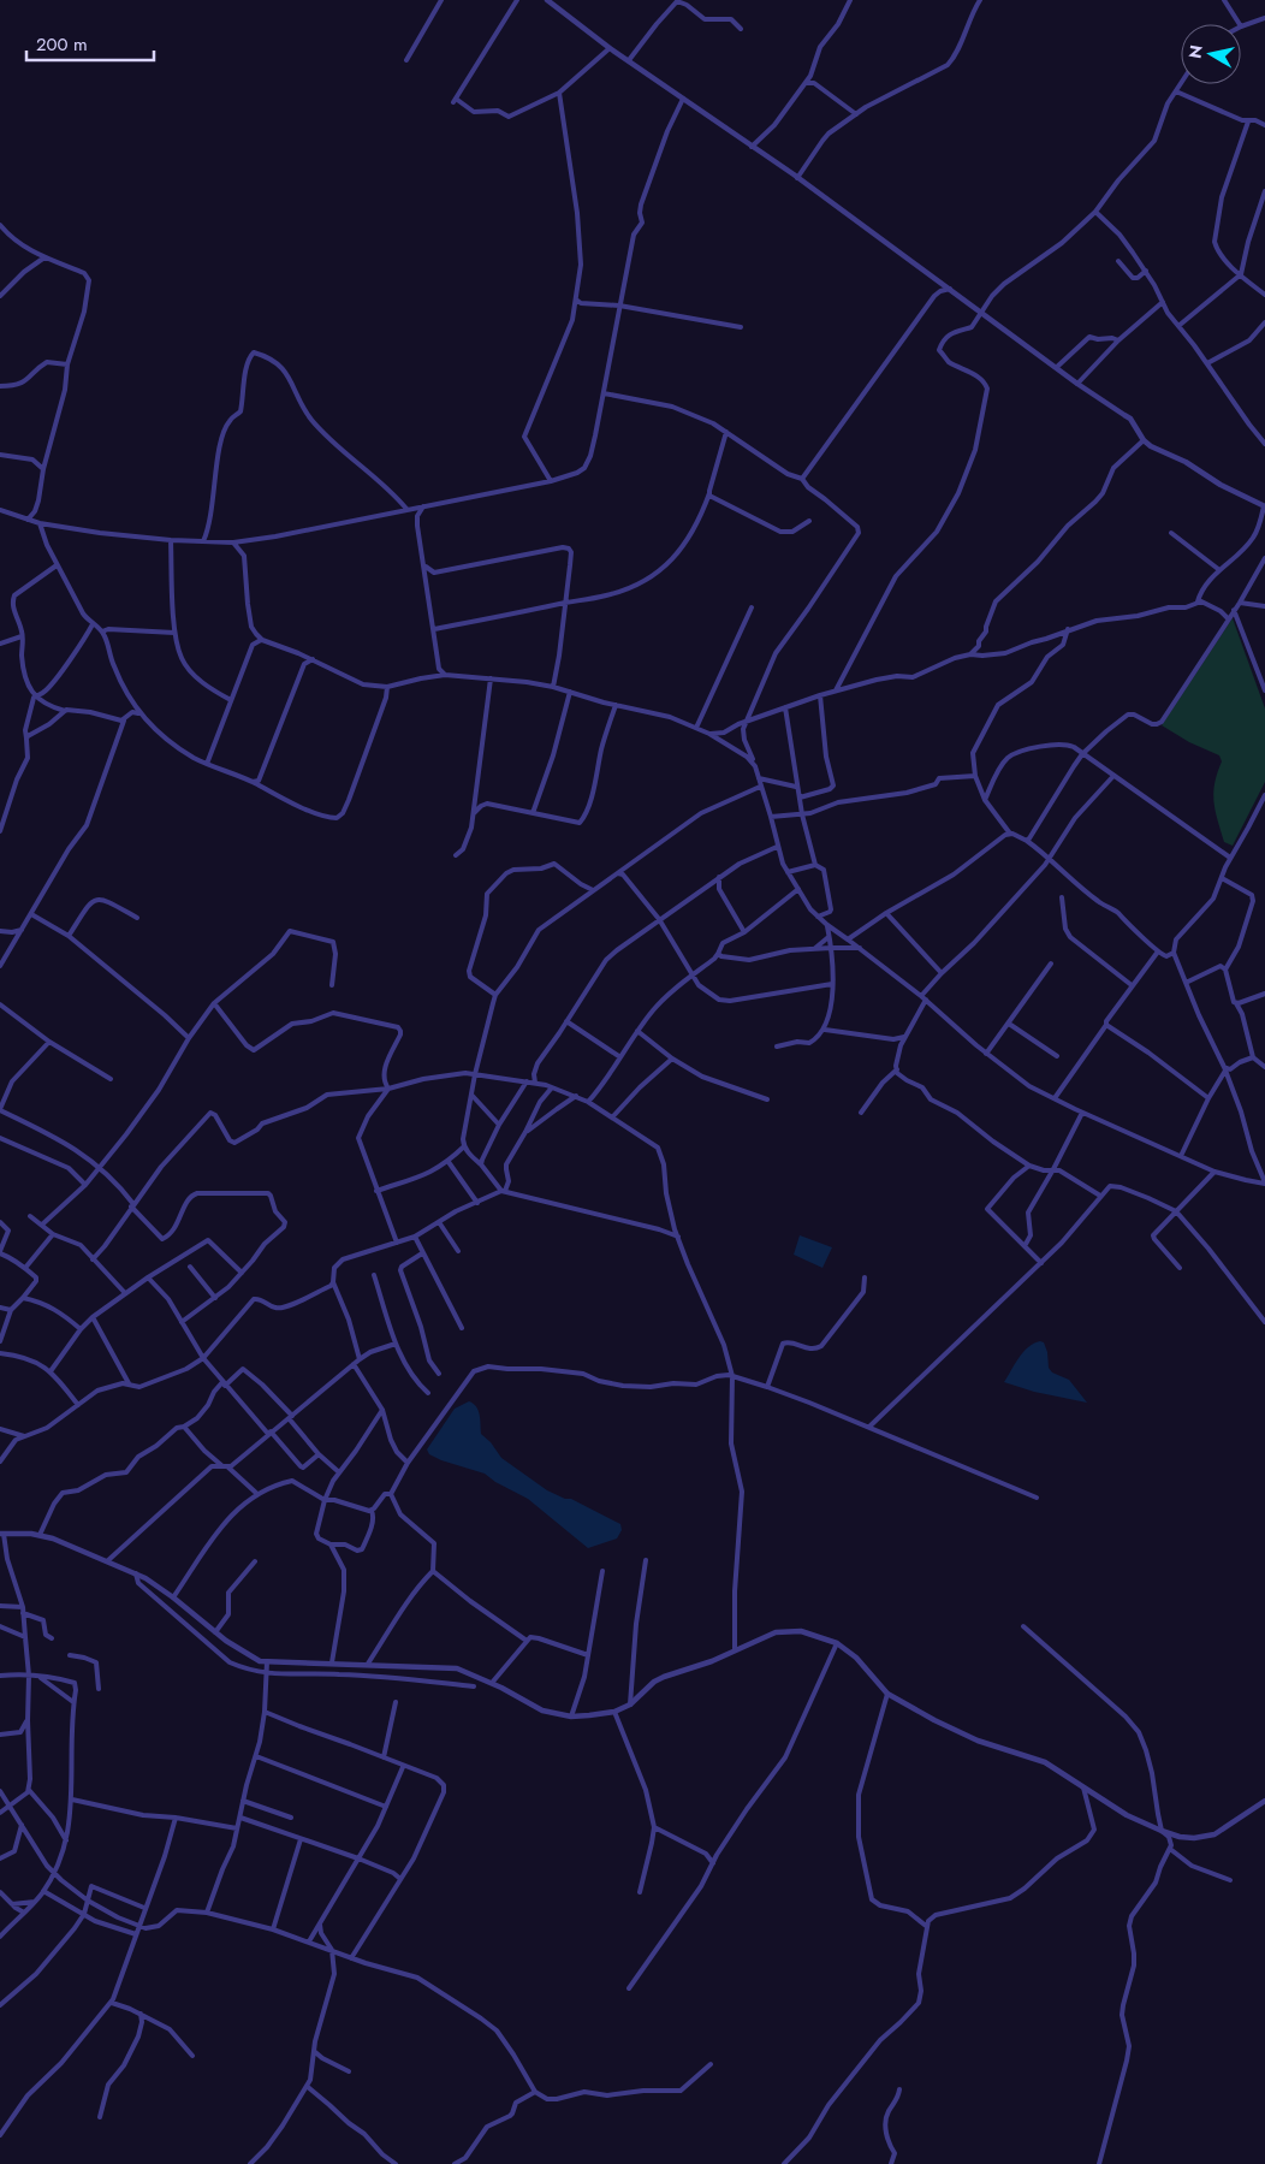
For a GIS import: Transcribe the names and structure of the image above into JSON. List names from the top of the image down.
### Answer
{
  "scale_bar": "200 m",
  "north": "left"
}
